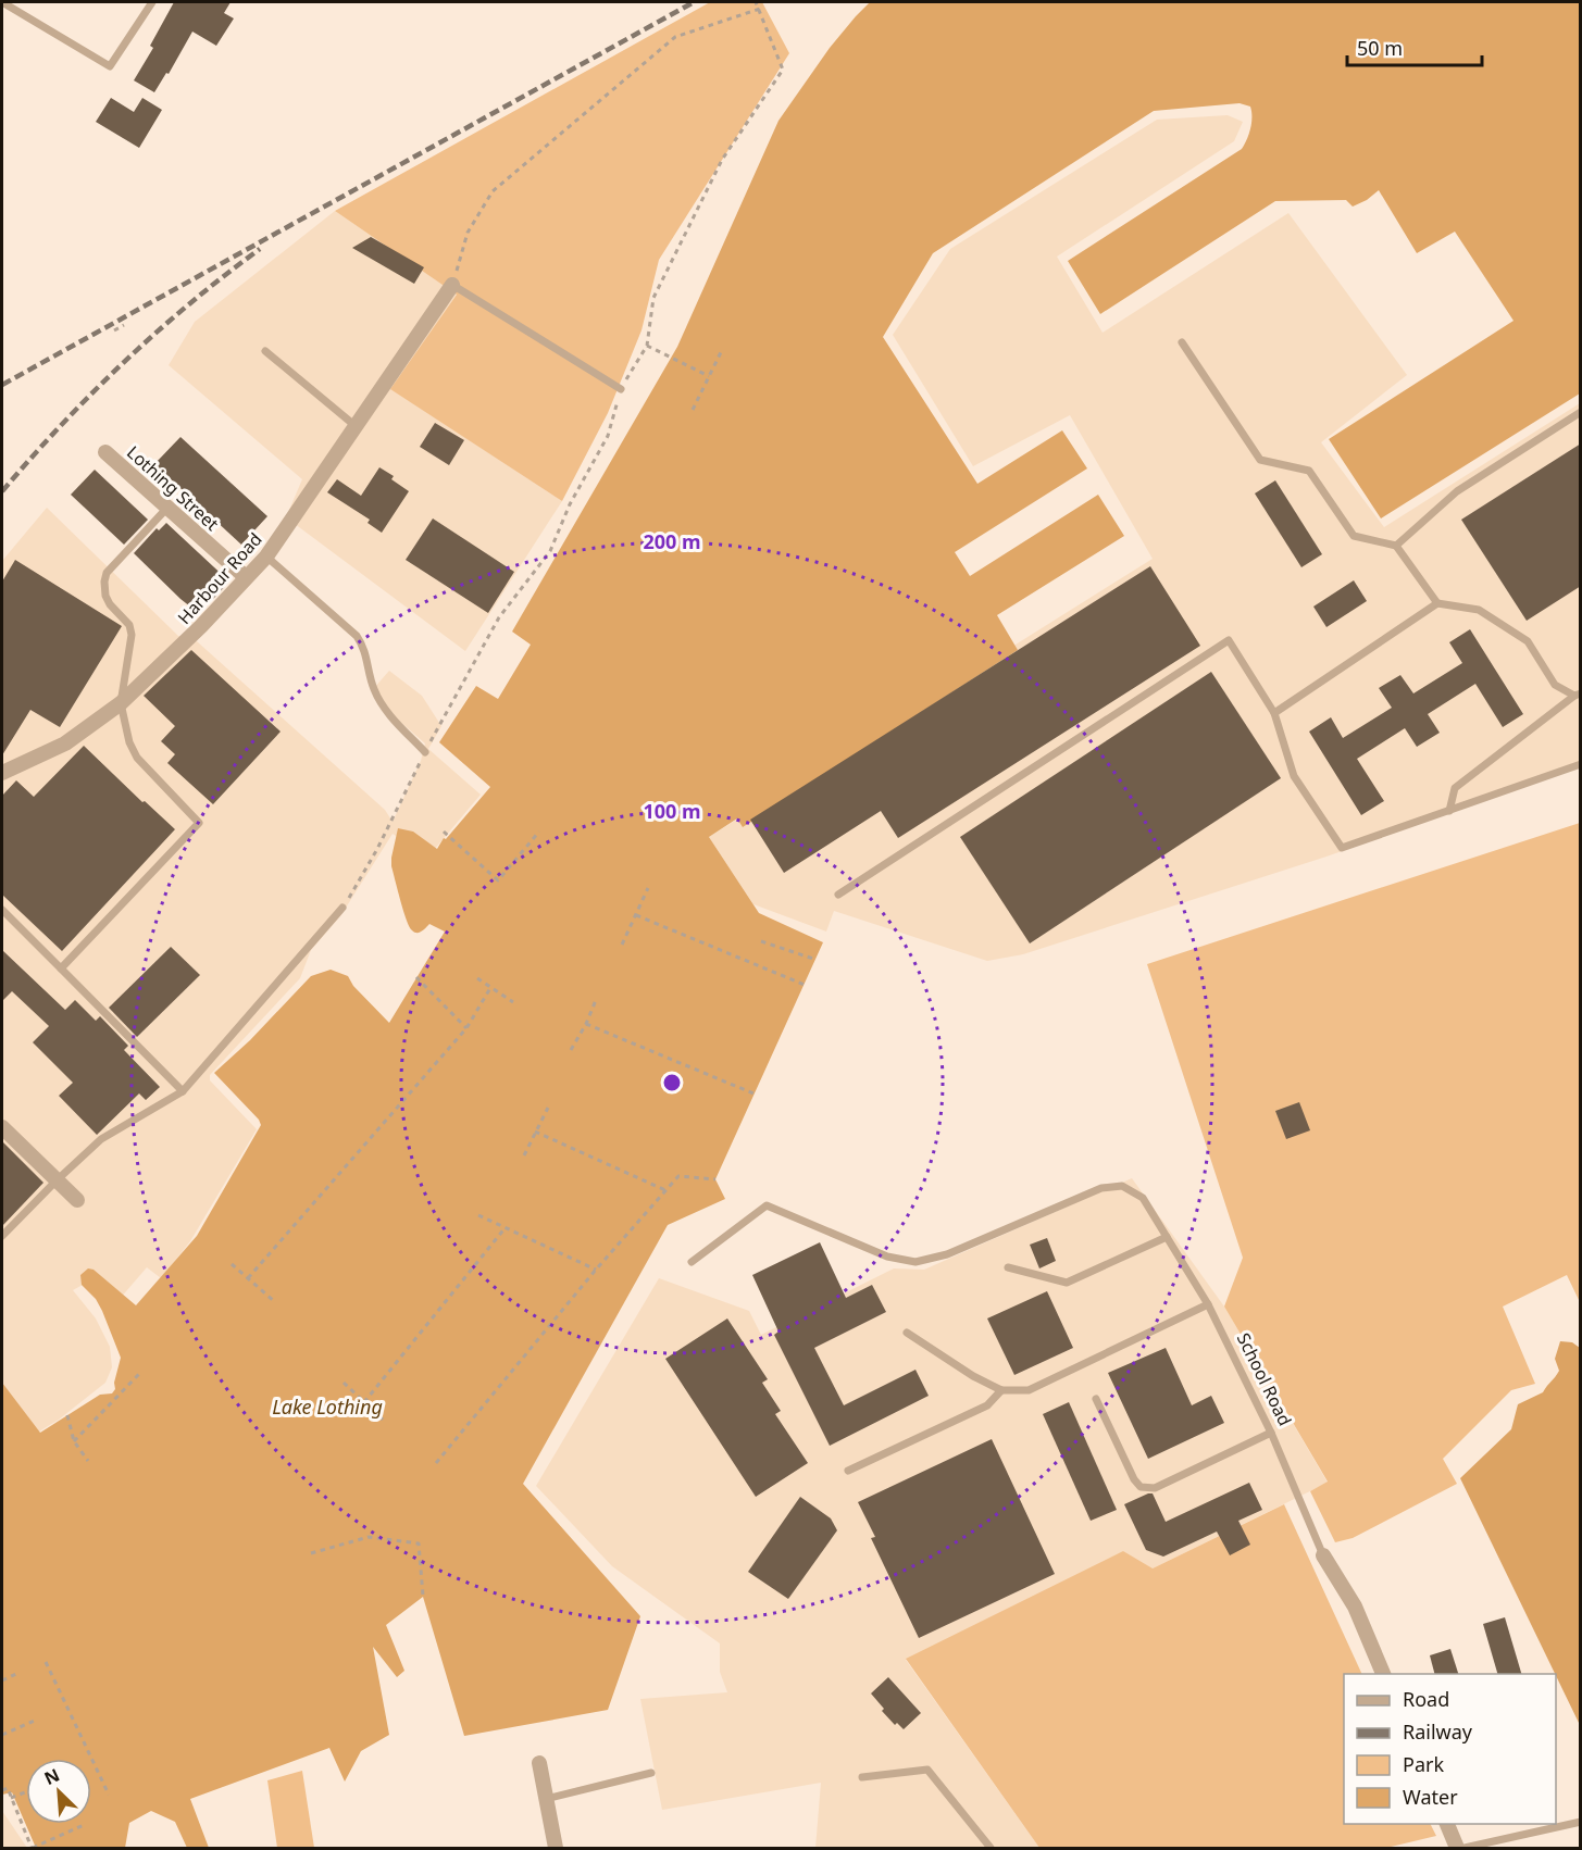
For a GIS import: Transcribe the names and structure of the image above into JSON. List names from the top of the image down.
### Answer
{
  "streets": {
    "street": ["Lothing Street", "Harbour Road", "School Road"]
  },
  "crossings": [
    ["Lothing Street", "Harbour Road"]
  ],
  "water": ["Lake Lothing"],
  "legend": [
    "Road",
    "Railway",
    "Park",
    "Water"
  ],
  "scale_bar": "50 m",
  "north": "top left",
  "rings": ["200 m", "100 m"]
}
